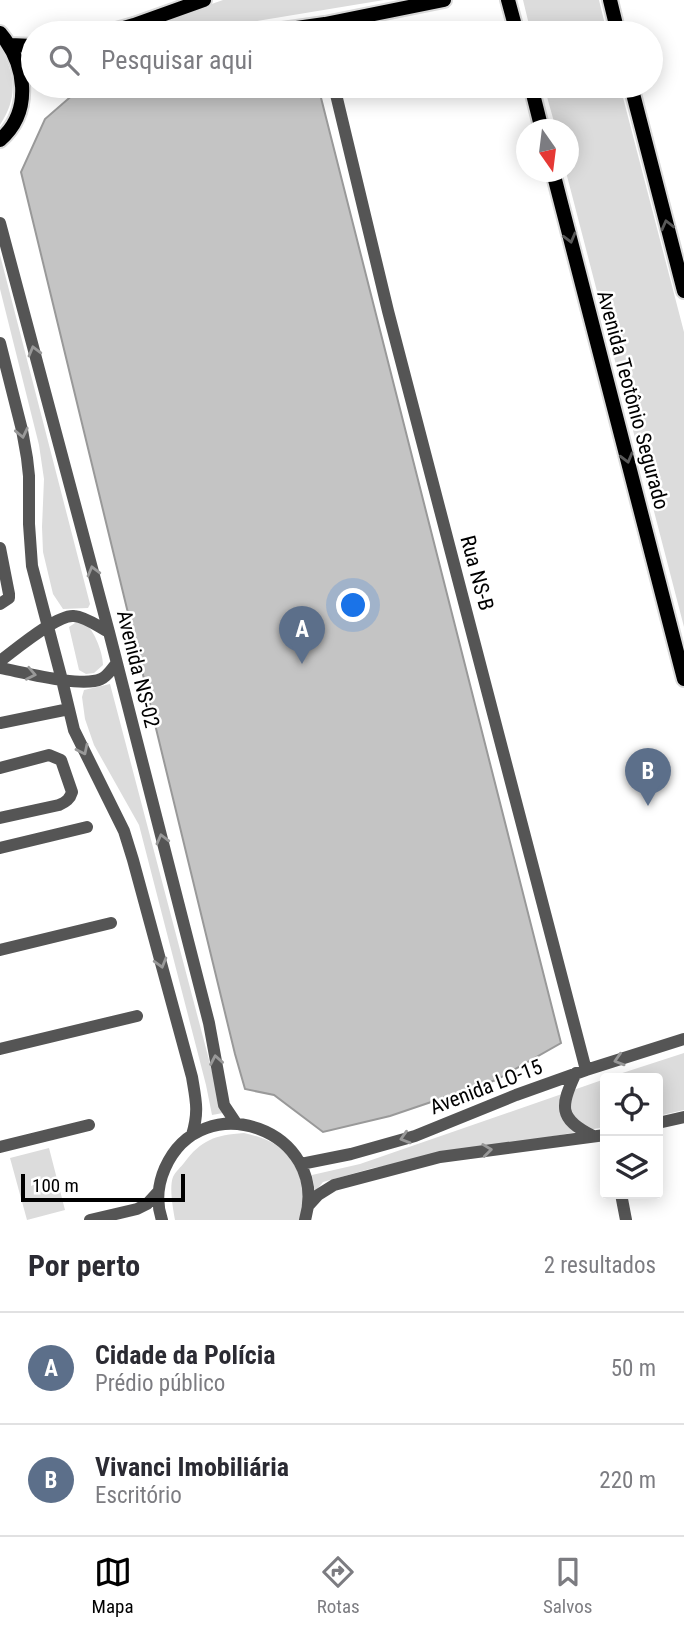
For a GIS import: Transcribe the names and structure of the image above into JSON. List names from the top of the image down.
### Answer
{
  "streets": {
    "main road": ["Avenida Teotônio Segurado"],
    "street": ["Rua NS-B", "Avenida NS-02", "Avenida LO-15"]
  },
  "crossings": [
    ["Rua NS-B", "Avenida LO-15"]
  ],
  "one_way": ["Avenida Teotônio Segurado"],
  "scale_bar": "100 m",
  "north": "bottom",
  "page": {
    "search": "Pesquisar aqui",
    "pins": ["A", "B"],
    "scale": "100 m",
    "heading": ["Por perto", "2 resultados"],
    "list": [
      {
        "mark": "A",
        "name": "Cidade da Polícia",
        "note": "Prédio público",
        "value": "50 m"
      },
      {
        "mark": "B",
        "name": "Vivanci Imobiliária",
        "note": "Escritório",
        "value": "220 m"
      }
    ],
    "nav": ["Mapa", "Rotas", "Salvos"]
  }
}
